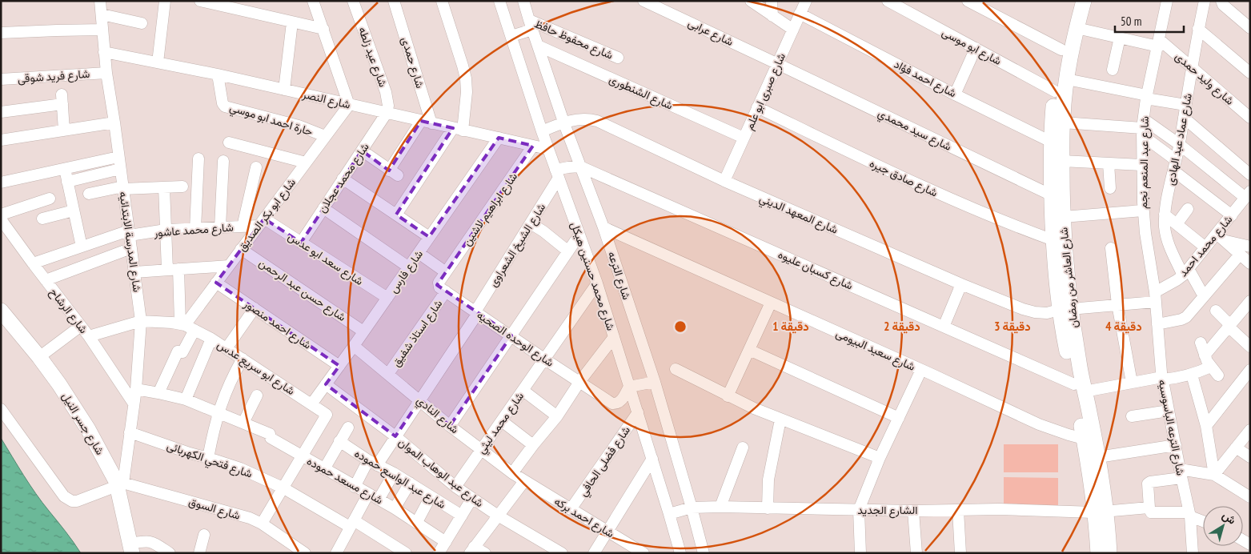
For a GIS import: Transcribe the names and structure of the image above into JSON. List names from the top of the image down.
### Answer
{
  "streets": {
    "main road": ["شارع العاشر من رمضان", "شارع جسر النيل"],
    "street": [
      "شارع عرابى",
      "شارع محفوظ حافظ",
      "شارع ابو موسى",
      "شارع عيد زلطه",
      "شارع حمدى",
      "شارع فريد شوقى",
      "شارع احمد فؤاد",
      "شارع وليد حمدى",
      "شارع صبرى ابو علم",
      "شارع الشنطورى",
      "شارع النصر",
      "حارة احمد ابو موسي",
      "شارع سيد محمدي",
      "شارع عماد عبد الهادى",
      "شارع عبد المنعم نجم",
      "شارع محمد عجلان",
      "شارع صادق جيره",
      "شارع ابراهيم لاشين",
      "شارع المعهد الديني",
      "شارع ابو بكر الصديق",
      "شارع محمد عاشور",
      "شارع المدرسة الابتدائيه",
      "شارع الشيخ الشعراوى",
      "شارع محمد احمد",
      "شارع سعد ابو عدس",
      "شارع كسبان عليوه",
      "شارع فارس",
      "شارع الترعه",
      "شارع محمد حسنين هيكل",
      "شارع حسن عبد الرحمن",
      "شارع الرشاح",
      "شارع احمد منصور",
      "شارع استاذ شفيق",
      "شارع الوحده الصحيه",
      "شارع سعيد البيومى",
      "شارع ابو سريع عدس",
      "شارع النادي",
      "شارع محمد ليثي",
      "شارع الترعه الباسوسيه",
      "شارع فتحي الكهربائى",
      "شارع فضلى الحافي",
      "شارع عبد الوهاب الموان",
      "شارع عبد الواسع حموده",
      "شارع مسعد حموده",
      "شارع السوق",
      "الشارع الجديد",
      "شارع احمد بركه"
    ]
  },
  "crossings": [
    ["شارع عرابى", "شارع صبرى ابو علم"],
    ["شارع عرابى", "شارع سيد محمدي"],
    ["شارع محفوظ حافظ", "شارع الترعه"],
    ["شارع ابو موسى", "شارع العاشر من رمضان"],
    ["شارع عيد زلطه", "شارع النصر"],
    ["شارع عيد زلطه", "شارع محمد عجلان"],
    ["شارع حمدى", "شارع النصر"],
    ["شارع فريد شوقى", "شارع المدرسة الابتدائيه"],
    ["شارع احمد فؤاد", "شارع صبرى ابو علم"],
    ["شارع احمد فؤاد", "شارع العاشر من رمضان"],
    ["شارع وليد حمدى", "شارع عماد عبد الهادى"],
    ["شارع وليد حمدى", "شارع عبد المنعم نجم"],
    ["شارع صبرى ابو علم", "شارع الشنطورى"],
    ["شارع صبرى ابو علم", "شارع سيد محمدي"],
    ["شارع صبرى ابو علم", "شارع صادق جيره"],
    ["شارع صبرى ابو علم", "شارع المعهد الديني"],
    ["شارع الشنطورى", "شارع الترعه"],
    ["شارع النصر", "حارة احمد ابو موسي"],
    ["شارع النصر", "شارع محمد عجلان"],
    ["شارع النصر", "شارع ابراهيم لاشين"],
    ["شارع النصر", "شارع ابو بكر الصديق"],
    ["شارع النصر", "شارع المدرسة الابتدائيه"],
    ["شارع النصر", "شارع فارس"],
    ["شارع النصر", "شارع محمد حسنين هيكل"],
    ["حارة احمد ابو موسي", "شارع ابو بكر الصديق"],
    ["شارع سيد محمدي", "شارع العاشر من رمضان"],
    ["شارع عماد عبد الهادى", "شارع محمد احمد"],
    ["شارع عبد المنعم نجم", "شارع محمد احمد"],
    ["شارع عبد المنعم نجم", "شارع الترعه الباسوسيه"],
    ["شارع محمد عجلان", "شارع سعد ابو عدس"],
    ["شارع صادق جيره", "شارع العاشر من رمضان"],
    ["شارع المعهد الديني", "شارع محمد احمد"],
    ["شارع المعهد الديني", "شارع الترعه"],
    ["شارع المعهد الديني", "شارع محمد حسنين هيكل"],
    ["شارع المعهد الديني", "شارع العاشر من رمضان"],
    ["شارع ابو بكر الصديق", "شارع محمد عاشور"],
    ["شارع ابو بكر الصديق", "شارع سعد ابو عدس"],
    ["شارع ابو بكر الصديق", "شارع حسن عبد الرحمن"],
    ["شارع ابو بكر الصديق", "شارع احمد منصور"],
    ["شارع ابو بكر الصديق", "شارع ابو سريع عدس"],
    ["شارع ابو بكر الصديق", "شارع مسعد حموده"],
    ["شارع محمد عاشور", "شارع المدرسة الابتدائيه"],
    ["شارع محمد عاشور", "شارع سعد ابو عدس"],
    ["شارع محمد عاشور", "شارع الرشاح"],
    ["شارع المدرسة الابتدائيه", "شارع الرشاح"],
    ["شارع المدرسة الابتدائيه", "شارع جسر النيل"],
    ["شارع المدرسة الابتدائيه", "شارع فتحي الكهربائى"],
    ["شارع المدرسة الابتدائيه", "شارع مسعد حموده"],
    ["شارع المدرسة الابتدائيه", "شارع السوق"],
    ["شارع الشيخ الشعراوى", "شارع محمد حسنين هيكل"],
    ["شارع الشيخ الشعراوى", "شارع الوحده الصحيه"],
    ["شارع الشيخ الشعراوى", "شارع النادي"],
    ["شارع الشيخ الشعراوى", "شارع عبد الوهاب الموان"],
    ["شارع الشيخ الشعراوى", "شارع عبد الواسع حموده"],
    ["شارع الشيخ الشعراوى", "شارع مسعد حموده"],
    ["شارع محمد احمد", "شارع العاشر من رمضان"],
    ["شارع محمد احمد", "شارع الترعه الباسوسيه"],
    ["شارع سعد ابو عدس", "شارع فارس"],
    ["شارع كسبان عليوه", "شارع الترعه"],
    ["شارع كسبان عليوه", "شارع العاشر من رمضان"],
    ["شارع فارس", "شارع حسن عبد الرحمن"],
    ["شارع فارس", "شارع احمد منصور"],
    ["شارع فارس", "شارع ابو سريع عدس"],
    ["شارع فارس", "شارع النادي"],
    ["شارع فارس", "شارع عبد الوهاب الموان"],
    ["شارع الترعه", "شارع سعيد البيومى"],
    ["شارع الترعه", "الشارع الجديد"],
    ["شارع محمد حسنين هيكل", "شارع الوحده الصحيه"],
    ["شارع محمد حسنين هيكل", "شارع محمد ليثي"],
    ["شارع محمد حسنين هيكل", "شارع فضلى الحافي"],
    ["شارع محمد حسنين هيكل", "الشارع الجديد"],
    ["شارع العاشر من رمضان", "شارع سعيد البيومى"],
    ["شارع العاشر من رمضان", "الشارع الجديد"],
    ["شارع استاذ شفيق", "شارع الوحده الصحيه"],
    ["شارع استاذ شفيق", "شارع النادي"],
    ["شارع الوحده الصحيه", "شارع محمد ليثي"],
    ["شارع ابو سريع عدس", "شارع مسعد حموده"],
    ["شارع النادي", "شارع محمد ليثي"],
    ["شارع النادي", "شارع احمد بركه"],
    ["شارع محمد ليثي", "شارع عبد الوهاب الموان"],
    ["شارع جسر النيل", "شارع السوق"],
    ["شارع فضلى الحافي", "شارع احمد بركه"]
  ],
  "scale_bar": "50 m",
  "north": "top right",
  "rings": [
    "1 دقيقة",
    "2 دقيقة",
    "3 دقيقة",
    "4 دقيقة"
  ]
}
